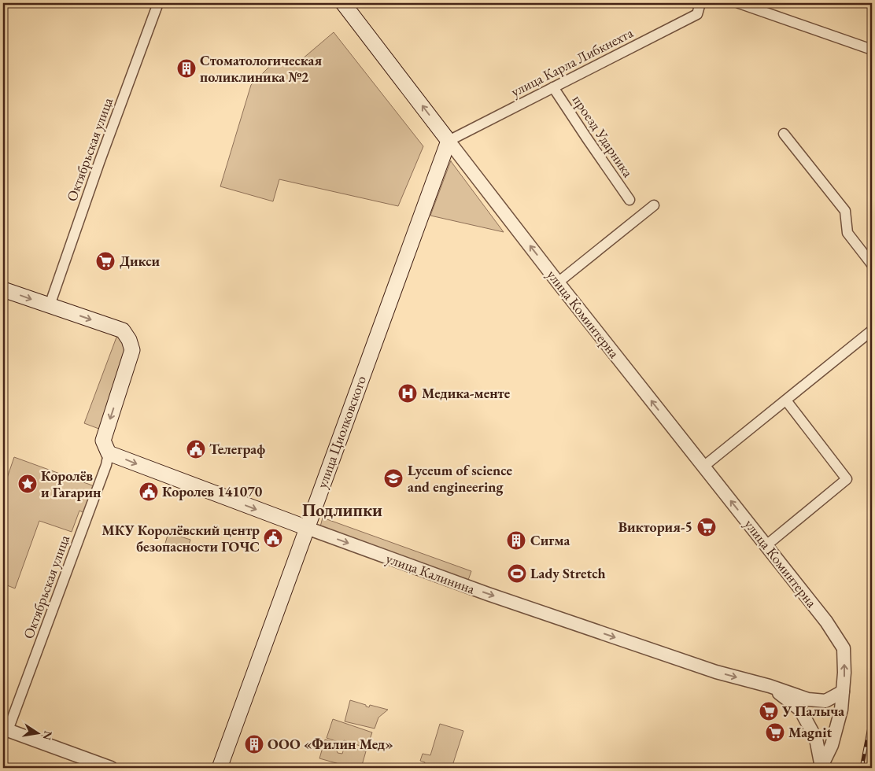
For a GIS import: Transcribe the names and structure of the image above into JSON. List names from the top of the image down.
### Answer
{
  "streets": {
    "main road": ["улица Коминтерна", "улица Циолковского", "улица Калинина"],
    "street": ["улица Карла Либкнехта", "проезд Ударника", "Октябрьская улица"]
  },
  "crossings": [
    ["улица Карла Либкнехта", "проезд Ударника"],
    ["улица Карла Либкнехта", "улица Коминтерна"],
    ["улица Карла Либкнехта", "улица Циолковского"],
    ["Октябрьская улица", "улица Калинина"],
    ["улица Коминтерна", "улица Циолковского"],
    ["улица Коминтерна", "улица Калинина"],
    ["улица Циолковского", "улица Калинина"]
  ],
  "one_way": ["улица Коминтерна", "улица Калинина"],
  "districts": ["Подлипки"],
  "places": {
    "building": ["Стоматологическая поликлиника №2", "Сигма", "ООО «Филин Мед»"],
    "supermarket": [
      "Дикси",
      "Виктория-5",
      "У Палыча",
      "Magnit"
    ],
    "hospital": ["Медика-менте"],
    "public building": ["Телеграф", "Королев 141070", "МКУ Королёвский центр безопасности ГОЧС"],
    "school or university": ["Lyceum of science and engineering"],
    "place": ["Королёв и Гагарин"],
    "sports": ["Lady Stretch"]
  },
  "north": "right"
}
